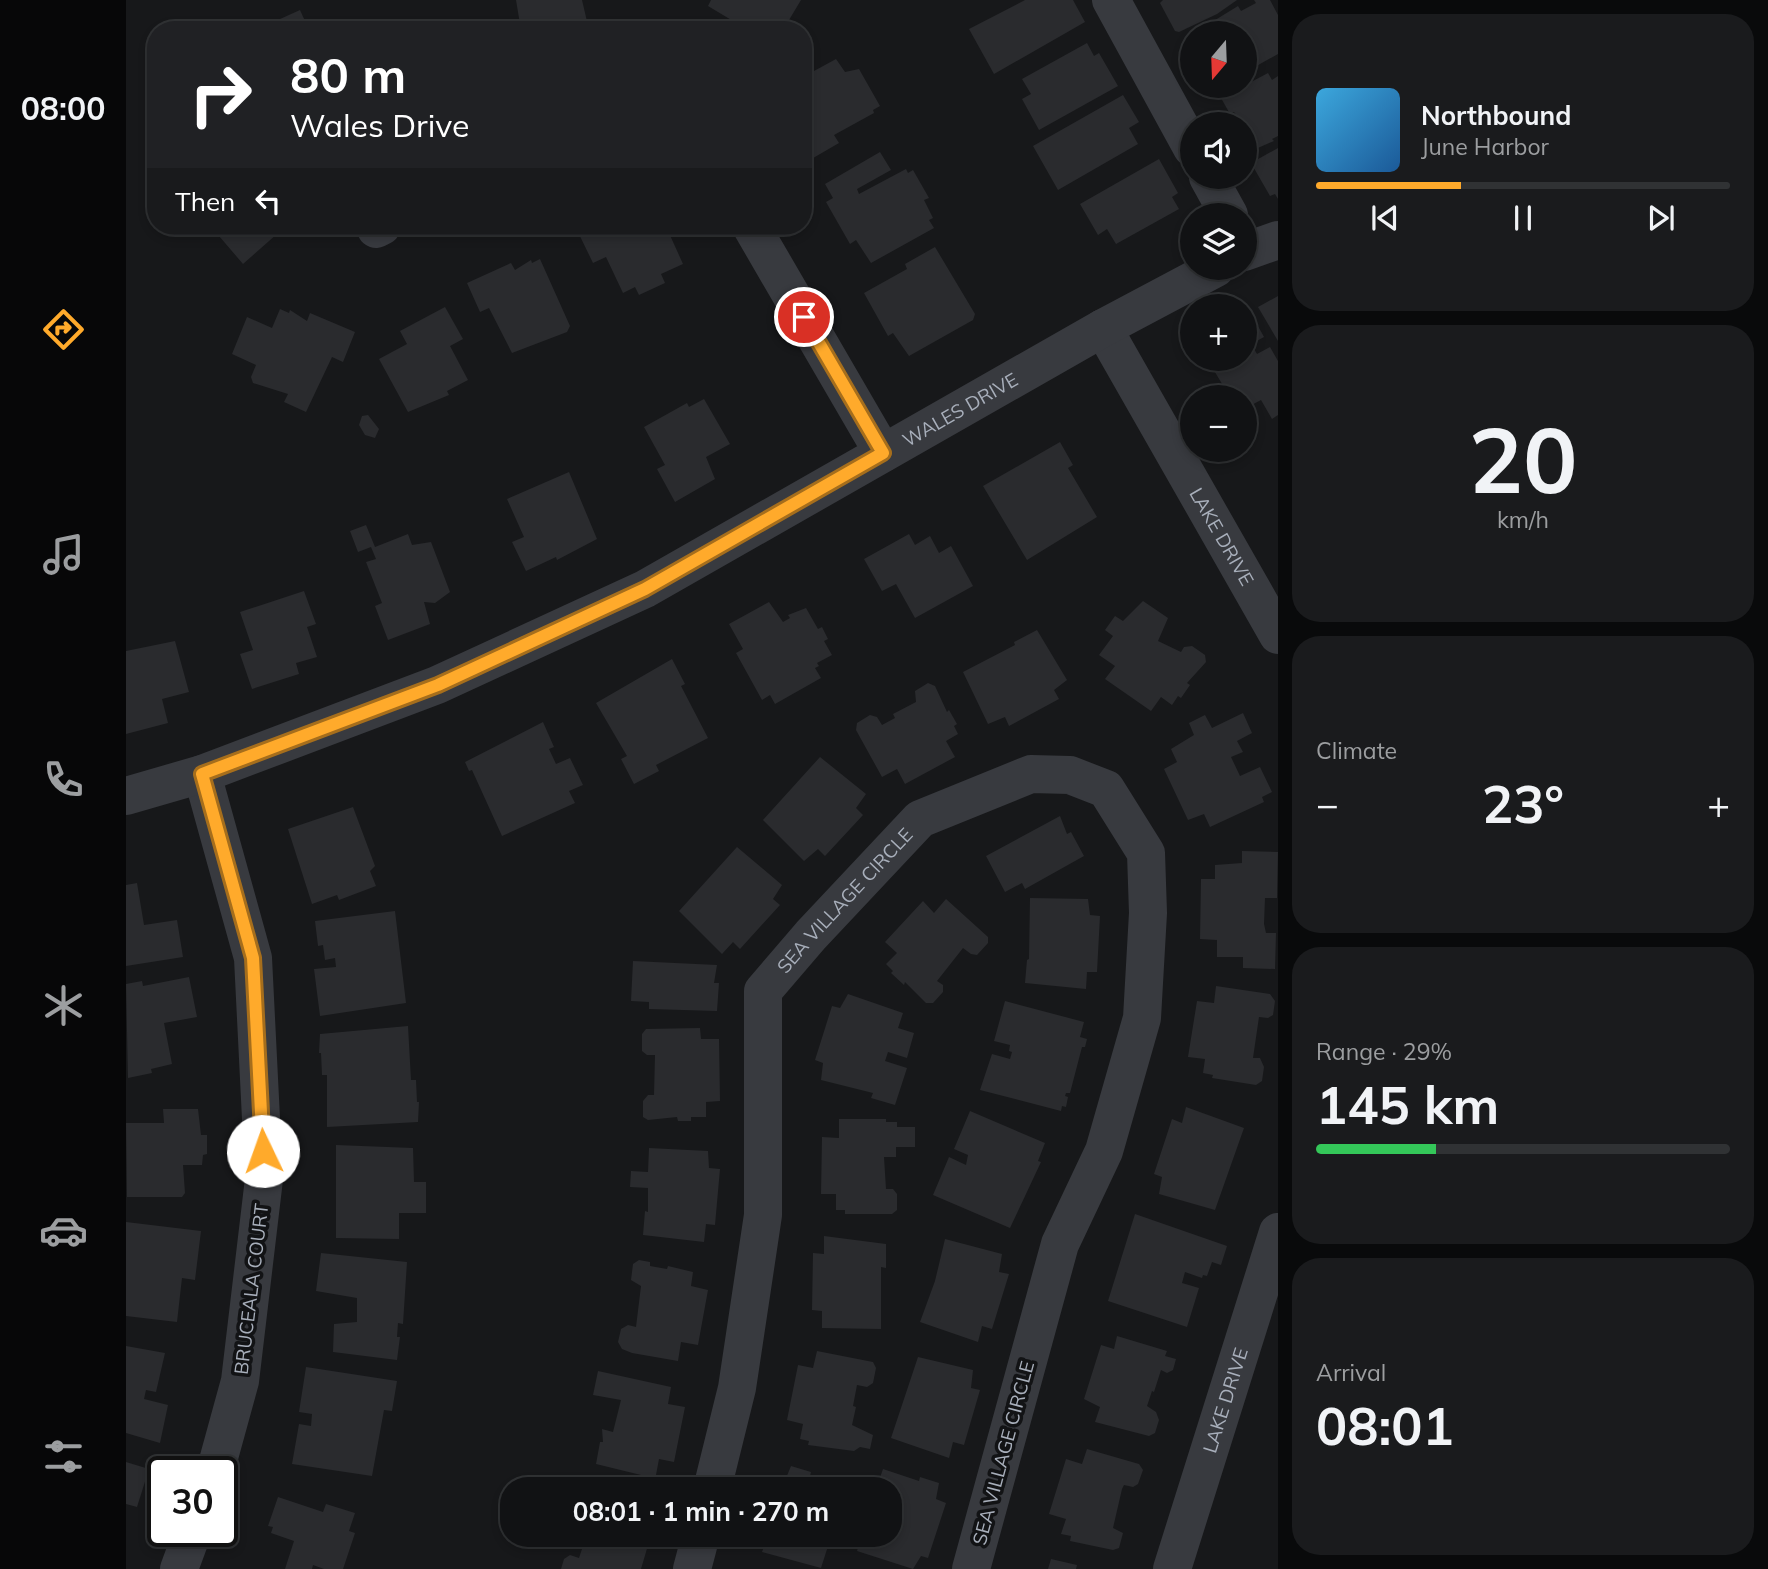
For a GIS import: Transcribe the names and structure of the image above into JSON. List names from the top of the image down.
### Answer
{
  "streets": {
    "street": [
      "WALES DRIVE",
      "LAKE DRIVE",
      "SEA VILLAGE CIRCLE",
      "BRUCEALA COURT"
    ]
  },
  "crossings": [
    ["WALES DRIVE", "LAKE DRIVE"],
    ["WALES DRIVE", "BRUCEALA COURT"]
  ],
  "north": "bottom",
  "page": {
    "tabs": "08:00",
    "map_buttons": ["+", "−"],
    "turn": ["80 m", "Wales Drive"],
    "song": ["Northbound", "June Harbor"],
    "then": "Then",
    "tile": [
      ["20", "km/h"],
      "Climate",
      ["Range · 29%", "145 km"],
      ["Arrival", "08:01"]
    ],
    "heat": ["−", "23°", "+"],
    "limit": "30",
    "trip": "08:01 · 1 min · 270 m"
  }
}
